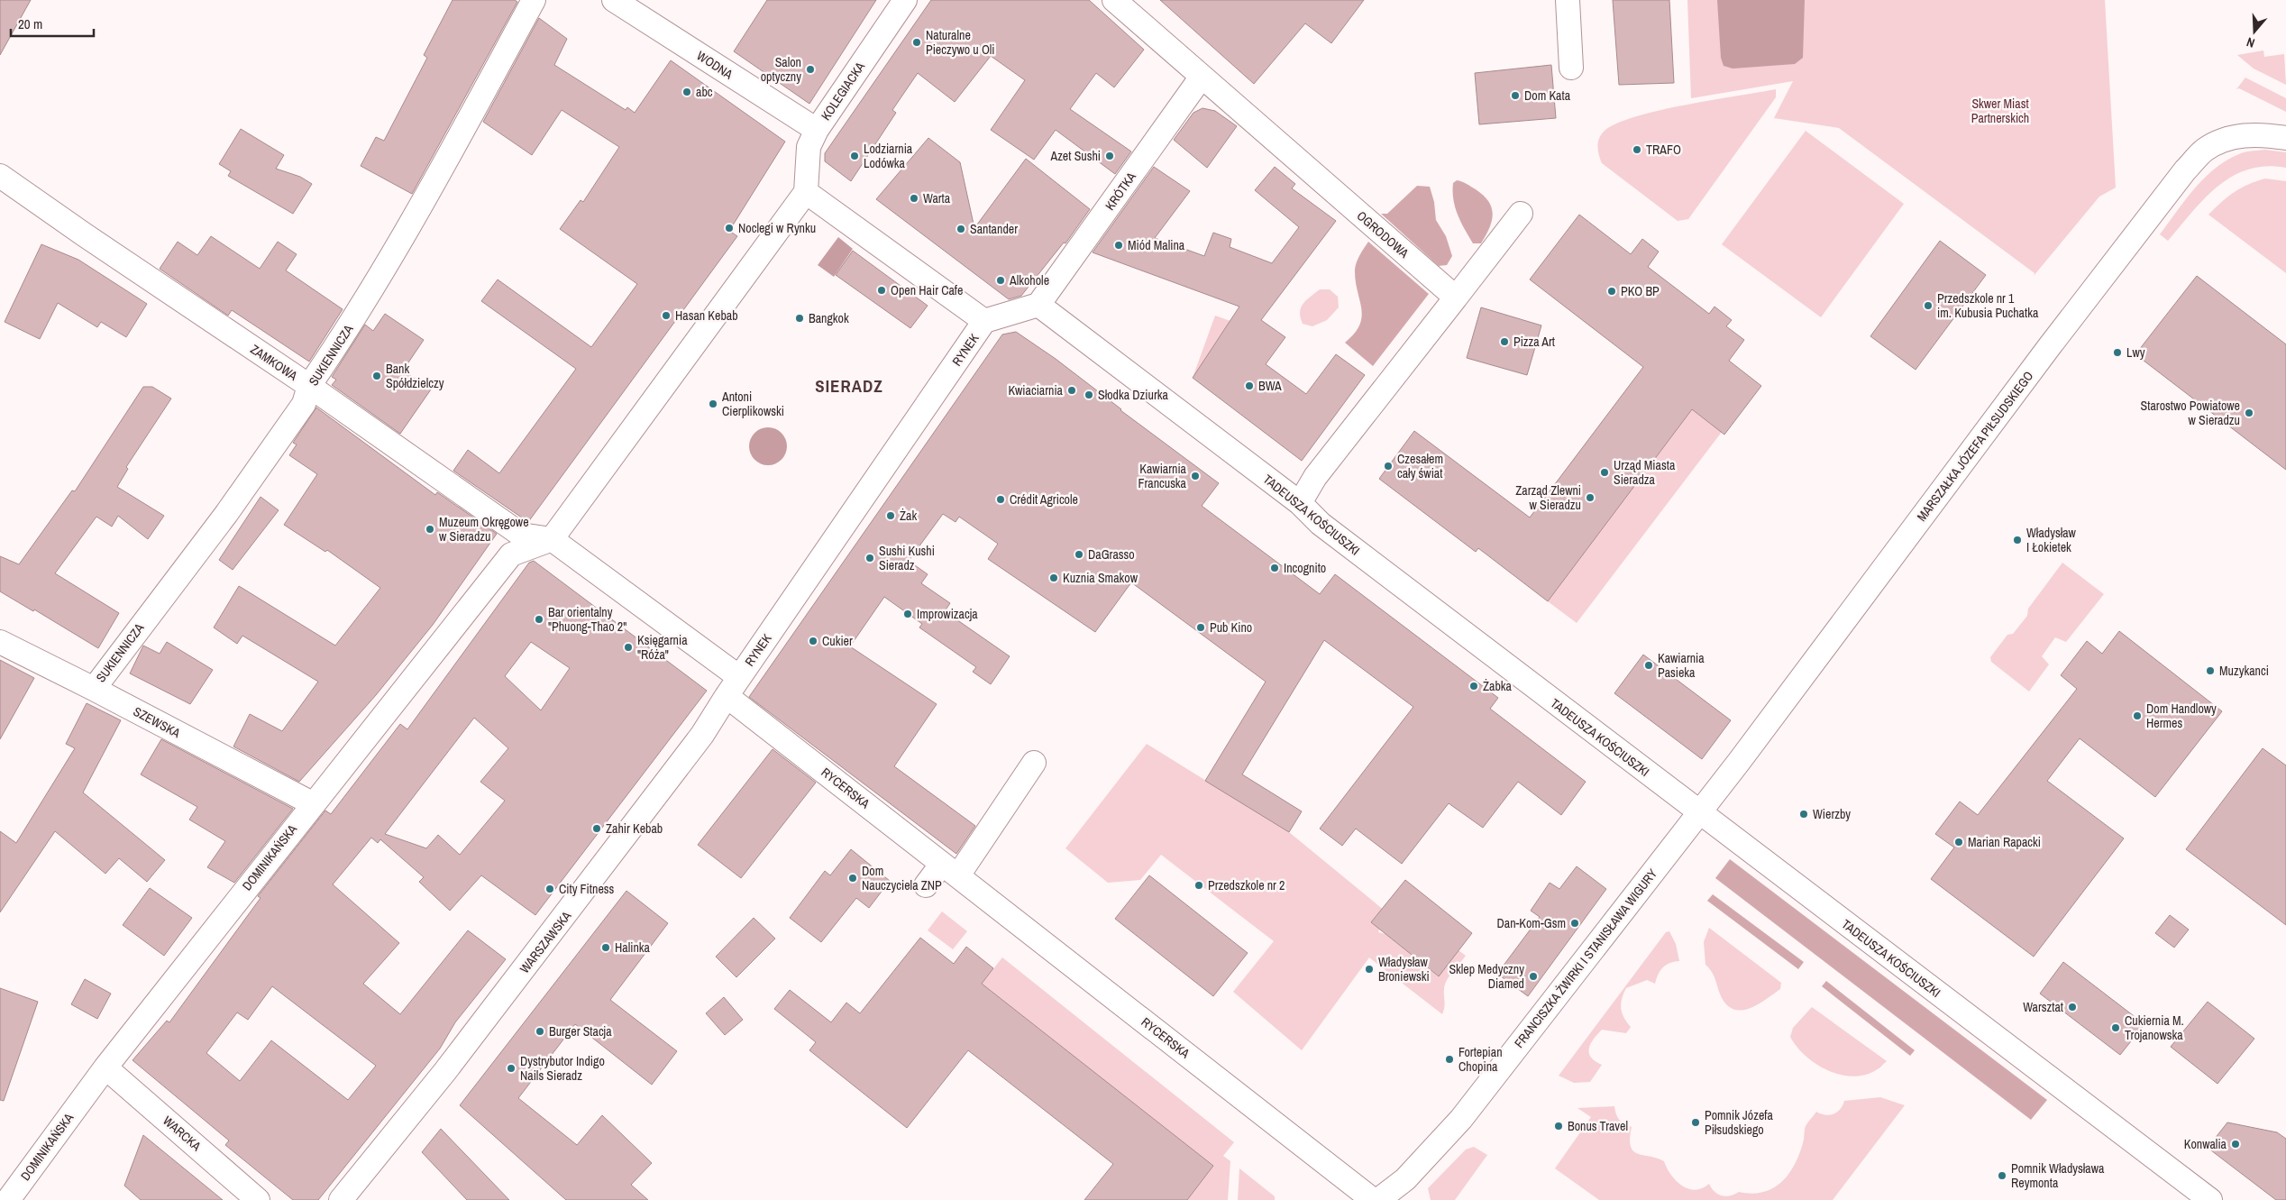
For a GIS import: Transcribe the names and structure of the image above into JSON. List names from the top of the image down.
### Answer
{
  "streets": {
    "street": [
      "WODNA",
      "KOLEGIACKA",
      "KRÓTKA",
      "OGRODOWA",
      "RYNEK",
      "SUKIENNICZA",
      "ZAMKOWA",
      "MARSZAŁKA JÓZEFA PIŁSUDSKIEGO",
      "TADEUSZA KOŚCIUSZKI",
      "SZEWSKA",
      "RYCERSKA",
      "DOMINIKAŃSKA",
      "WARSZAWSKA",
      "FRANCISZKA ŻWIRKI I STANISŁAWA WIGURY",
      "WARCKA"
    ]
  },
  "crossings": [
    ["WODNA", "KOLEGIACKA"],
    ["KOLEGIACKA", "RYNEK"],
    ["KRÓTKA", "OGRODOWA"],
    ["KRÓTKA", "TADEUSZA KOŚCIUSZKI"],
    ["RYNEK", "ZAMKOWA"],
    ["RYNEK", "RYCERSKA"],
    ["RYNEK", "DOMINIKAŃSKA"],
    ["RYNEK", "WARSZAWSKA"],
    ["SUKIENNICZA", "ZAMKOWA"],
    ["SUKIENNICZA", "SZEWSKA"],
    ["ZAMKOWA", "DOMINIKAŃSKA"],
    ["MARSZAŁKA JÓZEFA PIŁSUDSKIEGO", "TADEUSZA KOŚCIUSZKI"],
    ["MARSZAŁKA JÓZEFA PIŁSUDSKIEGO", "FRANCISZKA ŻWIRKI I STANISŁAWA WIGURY"],
    ["TADEUSZA KOŚCIUSZKI", "FRANCISZKA ŻWIRKI I STANISŁAWA WIGURY"],
    ["SZEWSKA", "DOMINIKAŃSKA"],
    ["RYCERSKA", "WARSZAWSKA"],
    ["DOMINIKAŃSKA", "WARCKA"]
  ],
  "districts": ["SIERADZ"],
  "parks": ["Skwer Miast Partnerskich"],
  "places": [
    "Naturalne Pieczywo u Oli",
    "Salon optyczny",
    "abc",
    "Dom Kata",
    "TRAFO",
    "Lodziarnia Lodówka",
    "Azet Sushi",
    "Warta",
    "Noclegi w Rynku",
    "Santander",
    "Miód Malina",
    "Alkohole",
    "Open Hair Cafe",
    "PKO BP",
    "Przedszkole nr 1 im. Kubusia Puchatka",
    "Hasan Kebab",
    "Bangkok",
    "Pizza Art",
    "Lwy",
    "Bank Spółdzielczy",
    "BWA",
    "Kwiaciarnia",
    "Słodka Dziurka",
    "Antoni Cierplikowski",
    "Starostwo Powiatowe w Sieradzu",
    "Czesałem cały świat",
    "Urząd Miasta Sieradza",
    "Kawiarnia Francuska",
    "Zarząd Zlewni w Sieradzu",
    "Crédit Agricole",
    "Żak",
    "Muzeum Okręgowe w Sieradzu",
    "Władysław I Łokietek",
    "DaGrasso",
    "Sushi Kushi Sieradz",
    "Incognito",
    "Kuznia Smakow",
    "Improwizacja",
    "Bar orientalny \"Phuong-Thao 2\"",
    "Pub Kino",
    "Cukier",
    "Księgarnia \"Róża\"",
    "Kawiarnia Pasieka",
    "Muzykanci",
    "Żabka",
    "Dom Handlowy Hermes",
    "Wierzby",
    "Zahir Kebab",
    "Marian Rapacki",
    "Dom Nauczyciela ZNP",
    "Przedszkole nr 2",
    "City Fitness",
    "Dan-Kom-Gsm",
    "Halinka",
    "Władysław Broniewski",
    "Sklep Medyczny Diamed",
    "Warsztat",
    "Cukiernia M. Trojanowska",
    "Burger Stacja",
    "Fortepian Chopina",
    "Dystrybutor Indigo Nails Sieradz",
    "Pomnik Józefa Piłsudskiego",
    "Bonus Travel",
    "Konwalia",
    "Pomnik Władysława Reymonta"
  ],
  "scale_bar": "20 m",
  "north": "bottom"
}
